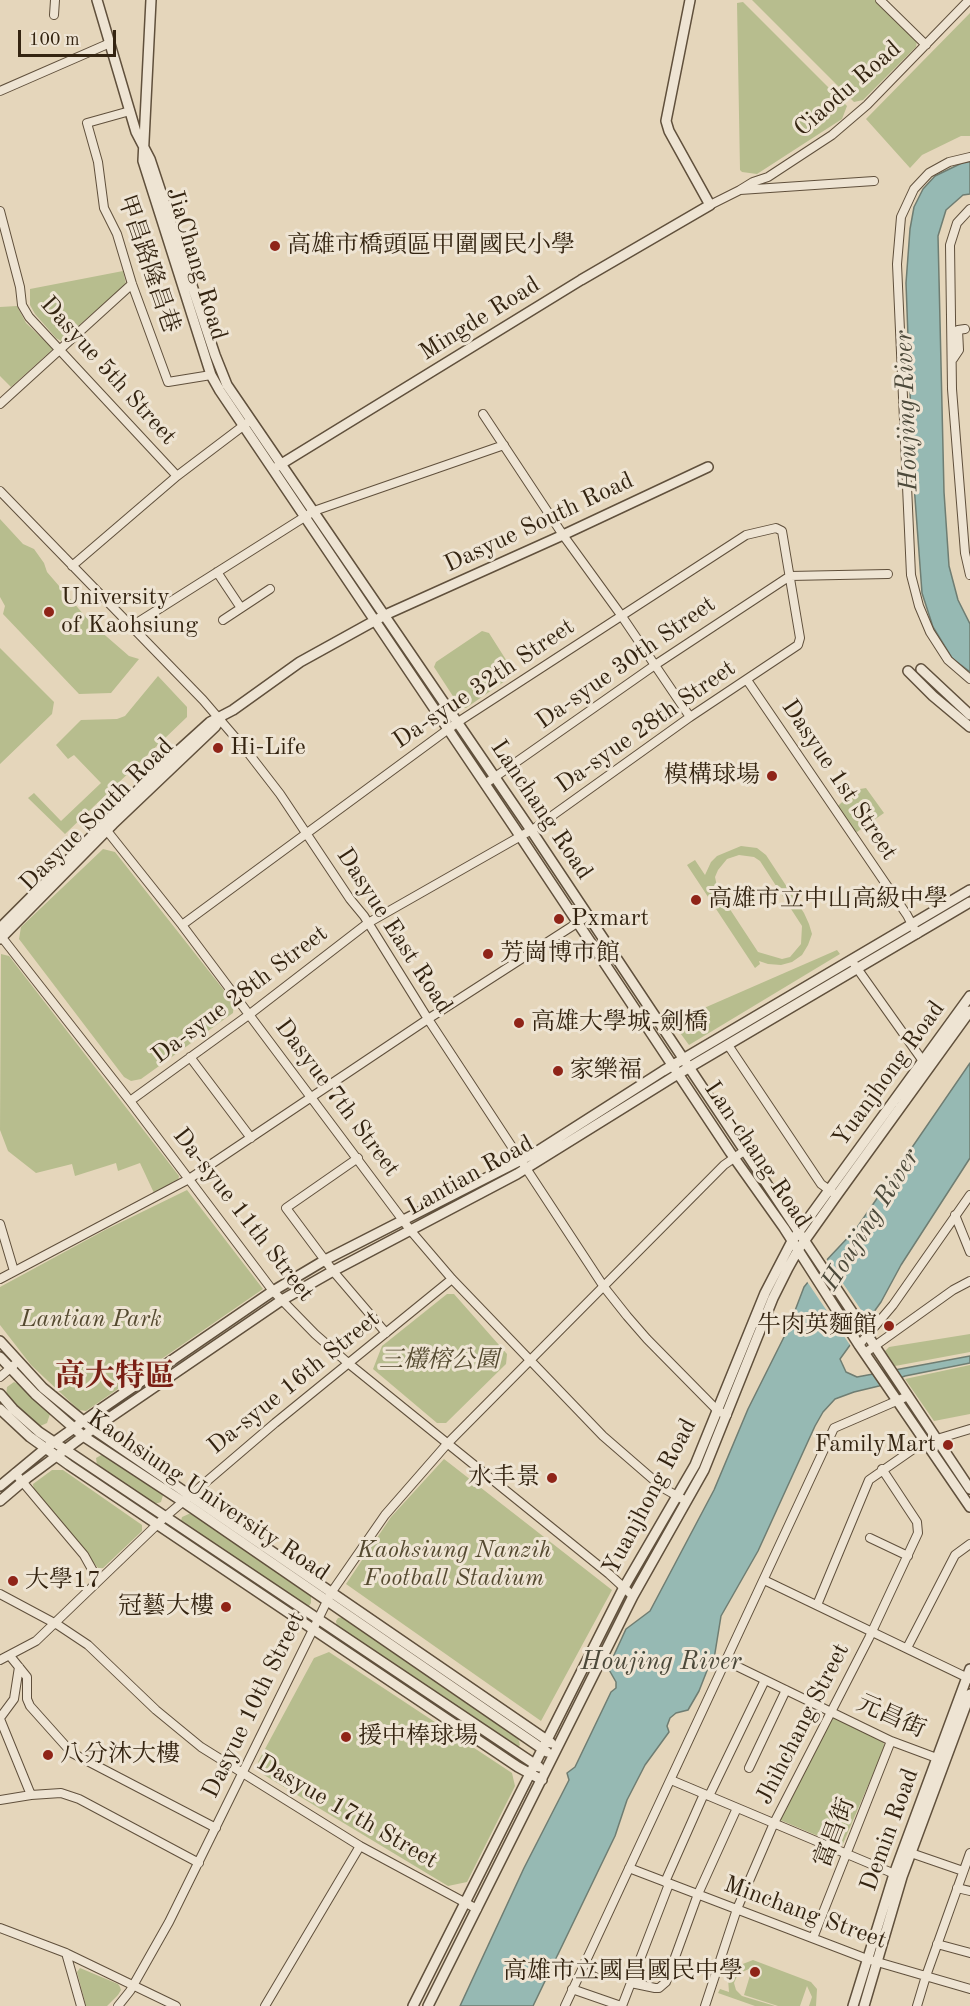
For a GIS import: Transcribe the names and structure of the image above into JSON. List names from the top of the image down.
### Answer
{
  "streets": {
    "street": [
      "Ciaodu Road",
      "甲昌路隆昌巷",
      "JiaChang Road",
      "Mingde Road",
      "Dasyue 5th Street",
      "Dasyue South Road",
      "Da-syue 30th Street",
      "Da-syue 32th Street",
      "Da-syue 28th Street",
      "Dasyue 1st Street",
      "Lanchang Road",
      "Dasyue East Road",
      "Yuanjhong Road",
      "Dasyue 7th Street",
      "Lan-chang Road",
      "Lantian Road",
      "Da-syue 11th Street",
      "Da-syue 16th Street",
      "Kaohsiung University Road",
      "Dasyue 10th Street",
      "元昌街",
      "Jhihchang Street",
      "Dasyue 17th Street",
      "Demin Road",
      "富昌街",
      "Minchang Street"
    ]
  },
  "crossings": [
    ["Ciaodu Road", "Mingde Road"],
    ["甲昌路隆昌巷", "JiaChang Road"],
    ["JiaChang Road", "Lanchang Road"],
    ["Mingde Road", "Lanchang Road"],
    ["Dasyue South Road", "Lanchang Road"],
    ["Dasyue South Road", "Dasyue East Road"],
    ["Dasyue South Road", "Dasyue 7th Street"],
    ["Dasyue South Road", "Da-syue 11th Street"],
    ["Da-syue 30th Street", "Da-syue 32th Street"],
    ["Da-syue 30th Street", "Da-syue 28th Street"],
    ["Da-syue 30th Street", "Lanchang Road"],
    ["Da-syue 32th Street", "Da-syue 28th Street"],
    ["Da-syue 32th Street", "Lanchang Road"],
    ["Da-syue 32th Street", "Dasyue East Road"],
    ["Da-syue 32th Street", "Dasyue 7th Street"],
    ["Da-syue 28th Street", "Dasyue 1st Street"],
    ["Da-syue 28th Street", "Lanchang Road"],
    ["Da-syue 28th Street", "Dasyue East Road"],
    ["Da-syue 28th Street", "Dasyue 7th Street"],
    ["Da-syue 28th Street", "Da-syue 11th Street"],
    ["Dasyue 1st Street", "Lantian Road"],
    ["Lanchang Road", "Yuanjhong Road"],
    ["Lanchang Road", "Lan-chang Road"],
    ["Lanchang Road", "Lantian Road"],
    ["Lanchang Road", "Dasyue 10th Street"],
    ["Dasyue East Road", "Yuanjhong Road"],
    ["Dasyue East Road", "Lantian Road"],
    ["Dasyue East Road", "Dasyue 10th Street"],
    ["Yuanjhong Road", "Dasyue 7th Street"],
    ["Yuanjhong Road", "Lan-chang Road"],
    ["Yuanjhong Road", "Da-syue 11th Street"],
    ["Yuanjhong Road", "Kaohsiung University Road"],
    ["Yuanjhong Road", "Dasyue 17th Street"],
    ["Dasyue 7th Street", "Lantian Road"],
    ["Dasyue 7th Street", "Da-syue 16th Street"],
    ["Dasyue 7th Street", "Dasyue 10th Street"],
    ["Lan-chang Road", "Lantian Road"],
    ["Lan-chang Road", "Dasyue 10th Street"],
    ["Lantian Road", "Da-syue 11th Street"],
    ["Lantian Road", "Kaohsiung University Road"],
    ["Da-syue 11th Street", "Da-syue 16th Street"],
    ["Da-syue 11th Street", "Dasyue 10th Street"],
    ["Da-syue 16th Street", "Kaohsiung University Road"],
    ["Da-syue 16th Street", "Dasyue 17th Street"],
    ["Kaohsiung University Road", "Dasyue 10th Street"],
    ["Dasyue 10th Street", "Dasyue 17th Street"],
    ["元昌街", "Jhihchang Street"],
    ["元昌街", "Demin Road"],
    ["元昌街", "富昌街"],
    ["Jhihchang Street", "Minchang Street"],
    ["Demin Road", "Minchang Street"],
    ["富昌街", "Minchang Street"]
  ],
  "districts": ["高大特區"],
  "water": ["Houjing River"],
  "parks": ["Lantian Park", "三欉榕公園", "Kaohsiung Nanzih Football Stadium"],
  "places": [
    "高雄市橋頭區甲圍國民小學",
    "University of Kaohsiung",
    "Hi-Life",
    "模構球場",
    "高雄市立中山高級中學",
    "Pxmart",
    "芳崗博市館",
    "高雄大學城-劍橋",
    "家樂福",
    "牛肉英麵館",
    "FamilyMart",
    "水丰景",
    "大學17",
    "冠藝大樓",
    "援中棒球場",
    "八分沐大樓",
    "高雄市立國昌國民中學"
  ],
  "scale_bar": "100 m"
}
